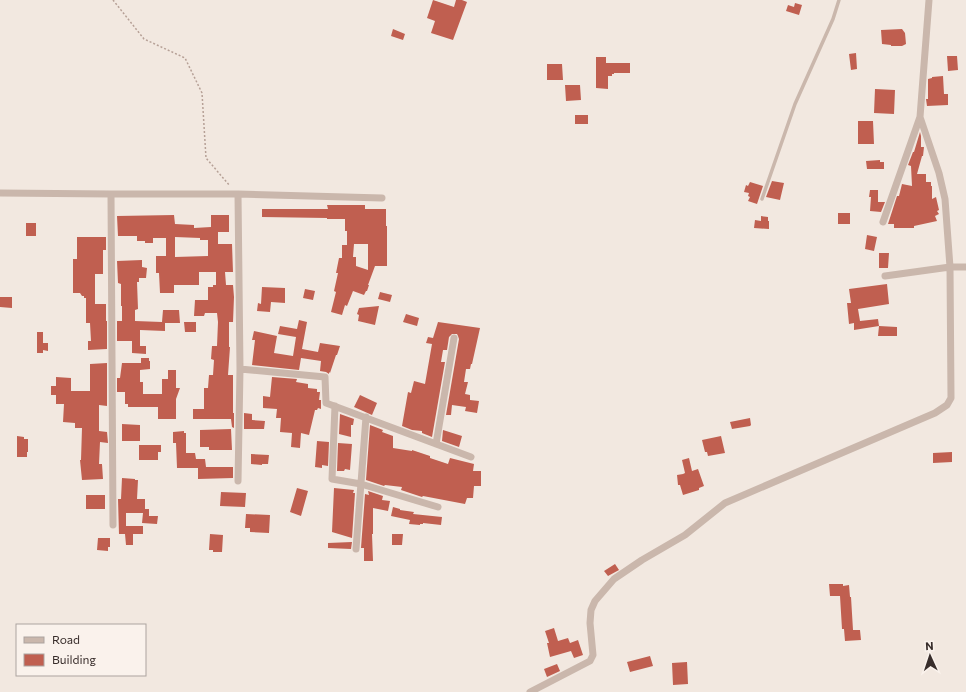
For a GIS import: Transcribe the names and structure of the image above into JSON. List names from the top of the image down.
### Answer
{
  "legend": ["Road", "Building"],
  "north": "top"
}
